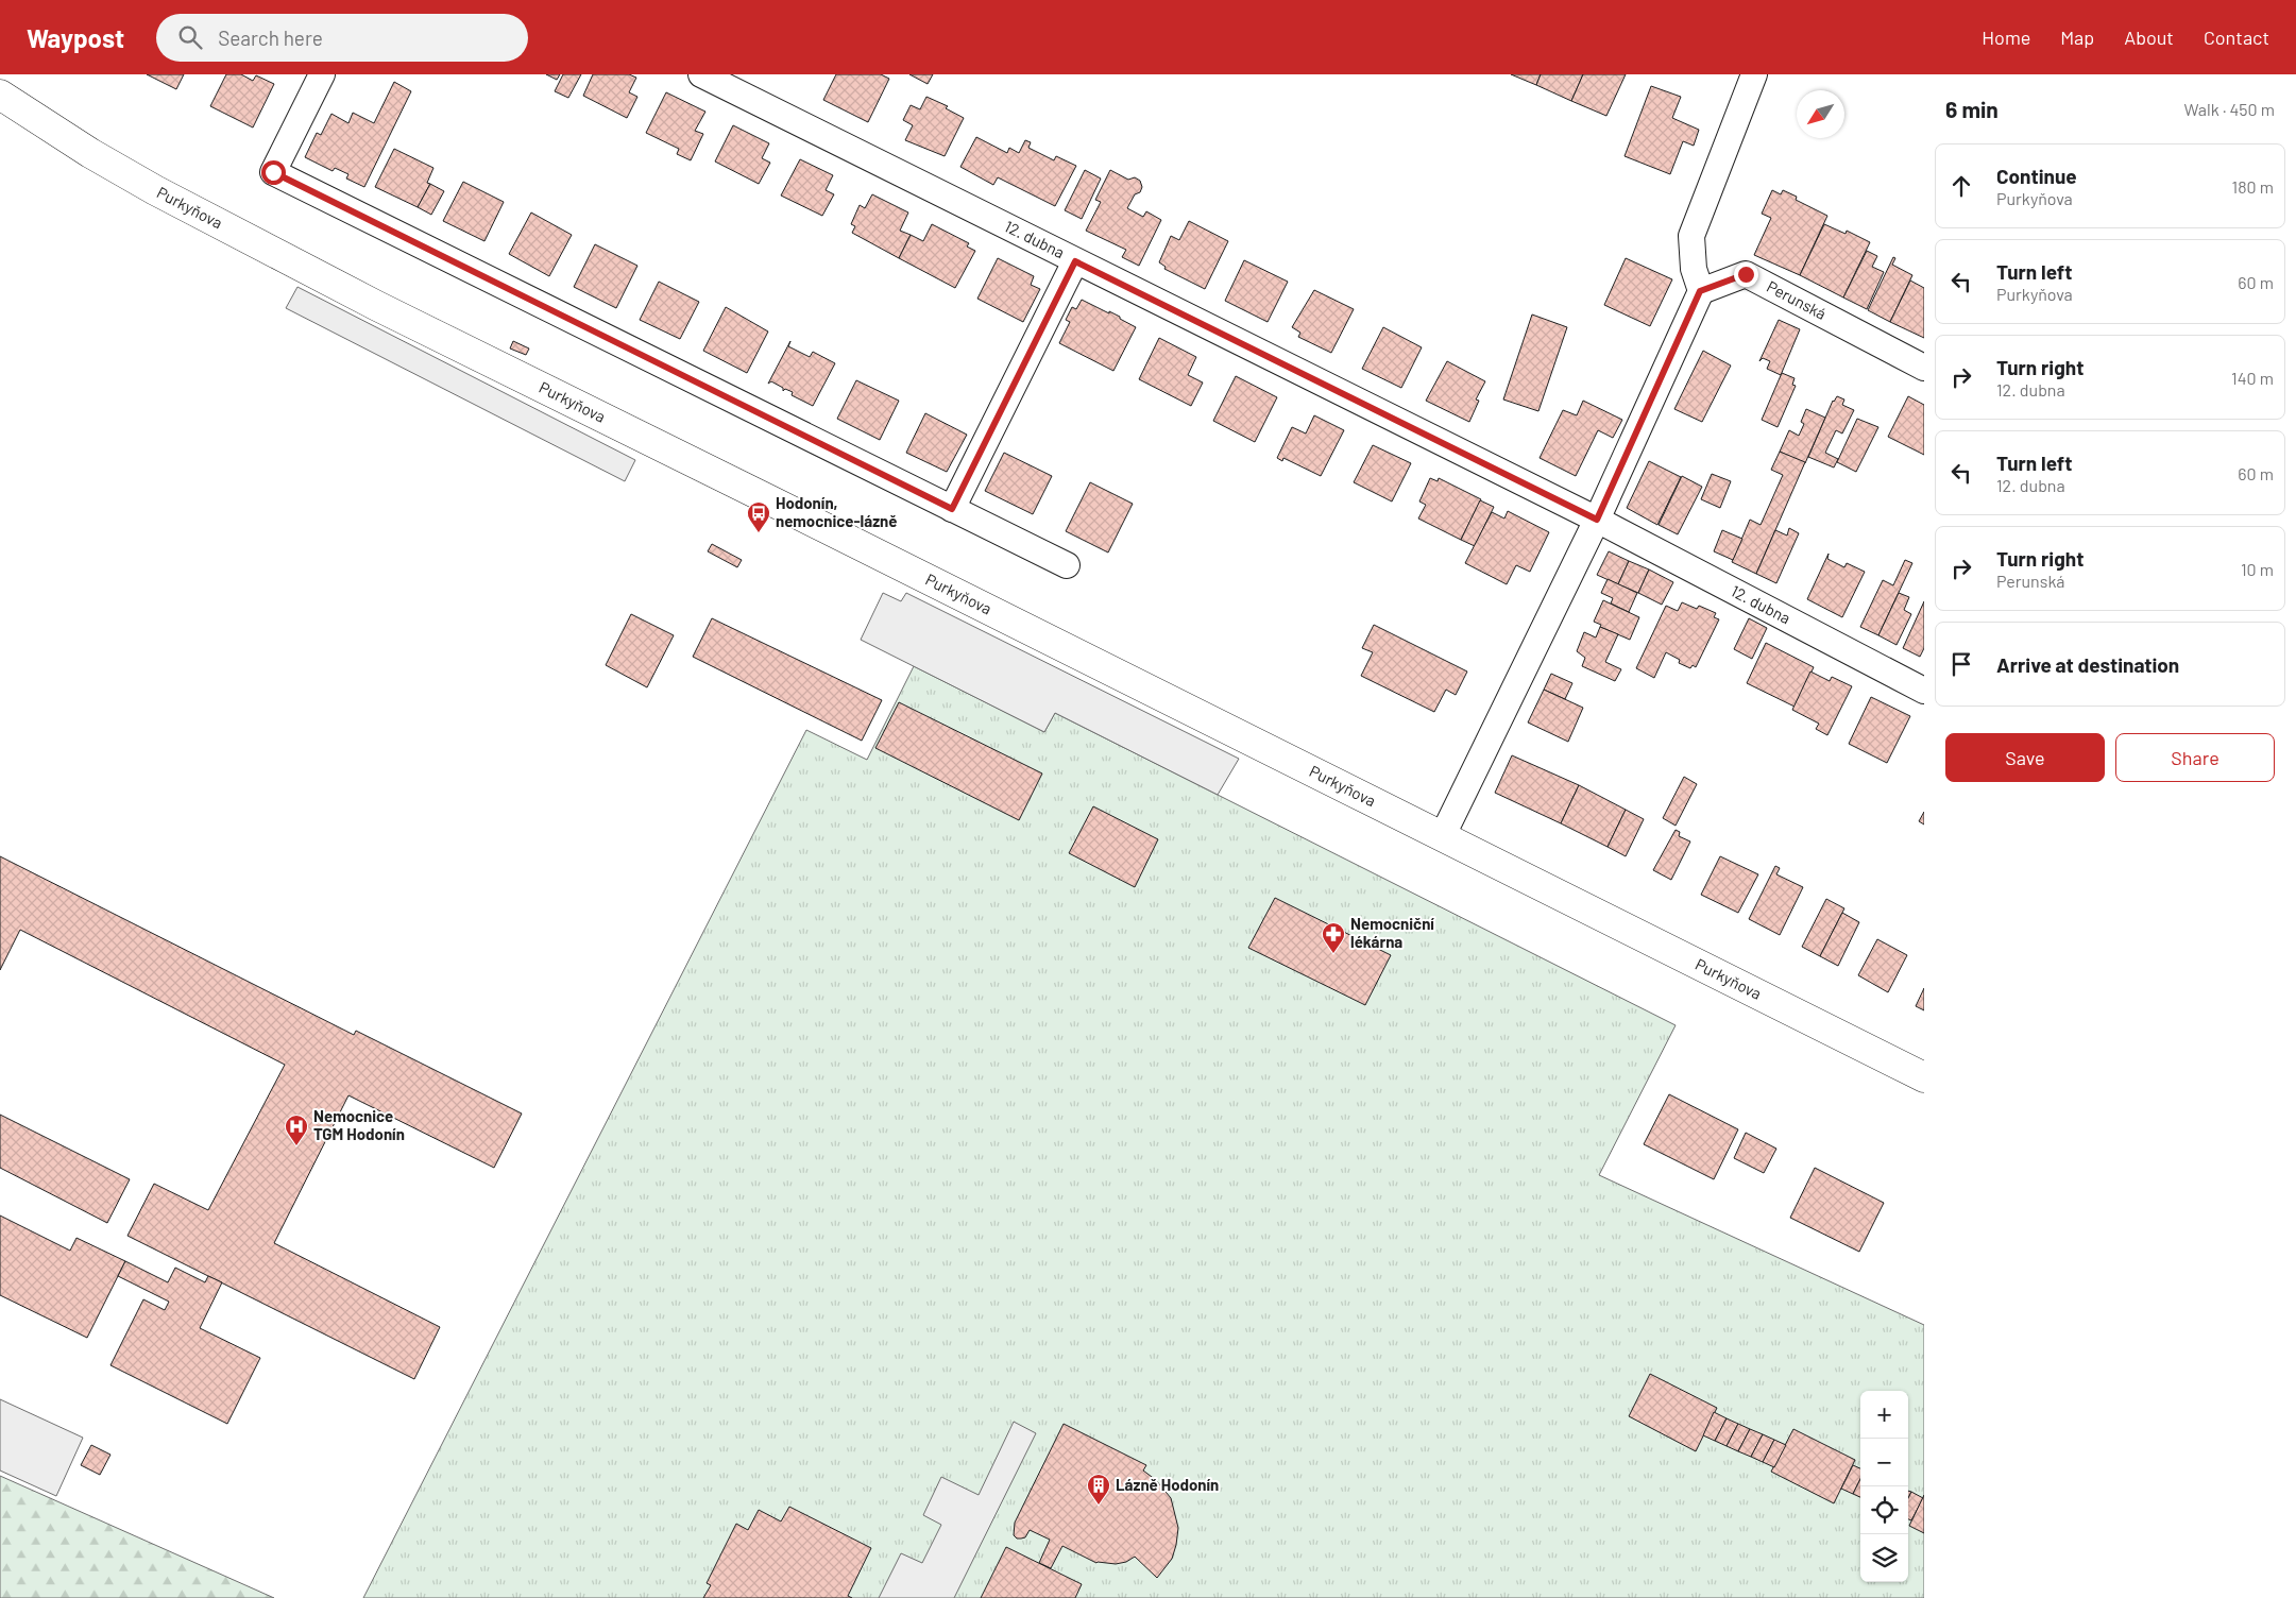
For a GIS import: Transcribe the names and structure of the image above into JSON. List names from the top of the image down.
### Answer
{
  "streets": {
    "street": ["Purkyňova", "12. dubna", "Perunská"]
  },
  "places": {
    "bus stop": ["Hodonín, nemocnice-lázně"],
    "pharmacy": ["Nemocniční lékárna"],
    "hospital": ["Nemocnice TGM Hodonín"],
    "building": ["Lázně Hodonín"]
  },
  "north": "bottom left",
  "page": {
    "header": "Waypost",
    "search": "Search here",
    "nav": [
      "Home",
      "Map",
      "About",
      "Contact"
    ],
    "heading": ["6 min", "Walk · 450 m"],
    "list": [
      ["Continue", "Purkyňova", "180 m"],
      ["Turn left", "Purkyňova", "60 m"],
      ["Turn right", "12. dubna", "140 m"],
      ["Turn left", "12. dubna", "60 m"],
      ["Turn right", "Perunská", "10 m"],
      "Arrive at destination"
    ],
    "buttons": ["Save", "Share"],
    "map_buttons": ["+", "−"]
  }
}
